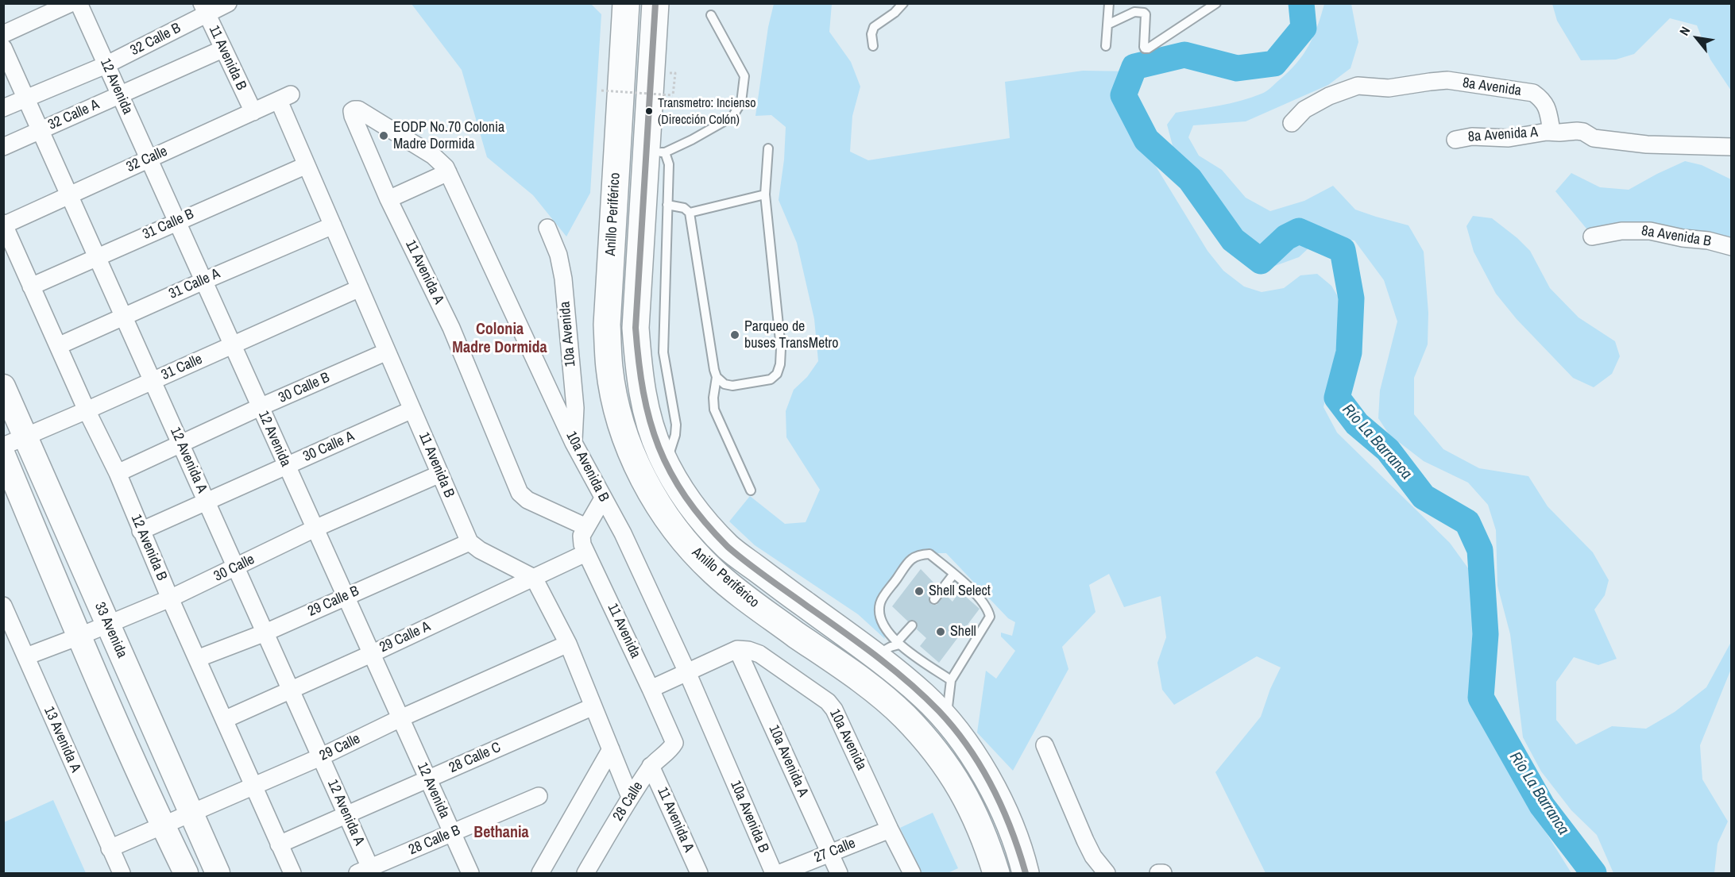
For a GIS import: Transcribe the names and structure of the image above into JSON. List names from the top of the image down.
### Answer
{
  "streets": {
    "highway": ["Anillo Periférico"],
    "street": [
      "32 Calle B",
      "11 Avenida B",
      "12 Avenida",
      "8a Avenida",
      "32 Calle A",
      "8a Avenida A",
      "32 Calle",
      "31 Calle B",
      "8a Avenida B",
      "11 Avenida A",
      "31 Calle A",
      "10a Avenida",
      "31 Calle",
      "30 Calle B",
      "30 Calle A",
      "12 Avenida A",
      "10a Avenida B",
      "12 Avenida B",
      "30 Calle",
      "29 Calle B",
      "33 Avenida",
      "11 Avenida",
      "29 Calle A",
      "13 Avenida A",
      "29 Calle",
      "28 Calle C",
      "10a Avenida A",
      "28 Calle",
      "28 Calle B",
      "27 Calle"
    ]
  },
  "crossings": [
    ["32 Calle B", "11 Avenida B"],
    ["32 Calle B", "12 Avenida"],
    ["32 Calle B", "12 Avenida A"],
    ["11 Avenida B", "32 Calle A"],
    ["11 Avenida B", "32 Calle"],
    ["11 Avenida B", "31 Calle B"],
    ["11 Avenida B", "31 Calle A"],
    ["11 Avenida B", "31 Calle"],
    ["11 Avenida B", "30 Calle B"],
    ["11 Avenida B", "30 Calle A"],
    ["11 Avenida B", "30 Calle"],
    ["11 Avenida B", "29 Calle B"],
    ["12 Avenida", "32 Calle A"],
    ["12 Avenida", "32 Calle"],
    ["12 Avenida", "31 Calle B"],
    ["12 Avenida", "31 Calle A"],
    ["12 Avenida", "31 Calle"],
    ["12 Avenida", "30 Calle B"],
    ["12 Avenida", "30 Calle A"],
    ["12 Avenida", "30 Calle"],
    ["12 Avenida", "29 Calle B"],
    ["12 Avenida", "29 Calle A"],
    ["12 Avenida", "29 Calle"],
    ["12 Avenida", "28 Calle C"],
    ["12 Avenida", "28 Calle B"],
    ["8a Avenida", "8a Avenida A"],
    ["32 Calle A", "12 Avenida A"],
    ["32 Calle", "12 Avenida A"],
    ["32 Calle", "12 Avenida B"],
    ["31 Calle B", "12 Avenida A"],
    ["31 Calle B", "12 Avenida B"],
    ["11 Avenida A", "10a Avenida B"],
    ["11 Avenida A", "11 Avenida"],
    ["11 Avenida A", "28 Calle"],
    ["31 Calle A", "12 Avenida A"],
    ["31 Calle A", "12 Avenida B"],
    ["10a Avenida", "10a Avenida B"],
    ["10a Avenida", "10a Avenida A"],
    ["10a Avenida", "27 Calle"],
    ["31 Calle", "12 Avenida A"],
    ["31 Calle", "12 Avenida B"],
    ["31 Calle", "33 Avenida"],
    ["30 Calle B", "12 Avenida A"],
    ["30 Calle B", "12 Avenida B"],
    ["30 Calle A", "12 Avenida A"],
    ["30 Calle A", "12 Avenida B"],
    ["12 Avenida A", "30 Calle"],
    ["12 Avenida A", "29 Calle B"],
    ["12 Avenida A", "29 Calle A"],
    ["12 Avenida A", "29 Calle"],
    ["12 Avenida A", "28 Calle C"],
    ["12 Avenida A", "28 Calle B"],
    ["12 Avenida B", "30 Calle"],
    ["12 Avenida B", "29 Calle B"],
    ["12 Avenida B", "29 Calle A"],
    ["12 Avenida B", "29 Calle"],
    ["12 Avenida B", "28 Calle C"],
    ["30 Calle", "33 Avenida"],
    ["30 Calle", "13 Avenida A"],
    ["33 Avenida", "29 Calle"],
    ["11 Avenida", "29 Calle A"],
    ["11 Avenida", "28 Calle"],
    ["13 Avenida A", "29 Calle"],
    ["10a Avenida A", "27 Calle"]
  ],
  "districts": ["Colonia Madre Dormida", "Bethania"],
  "water": ["Río La Barranca"],
  "places": [
    "Transmetro: Incienso (Dirección Colón)",
    "EODP No.70 Colonia Madre Dormida",
    "Parqueo de buses TransMetro",
    "Shell Select",
    "Shell"
  ],
  "north": "top left"
}
